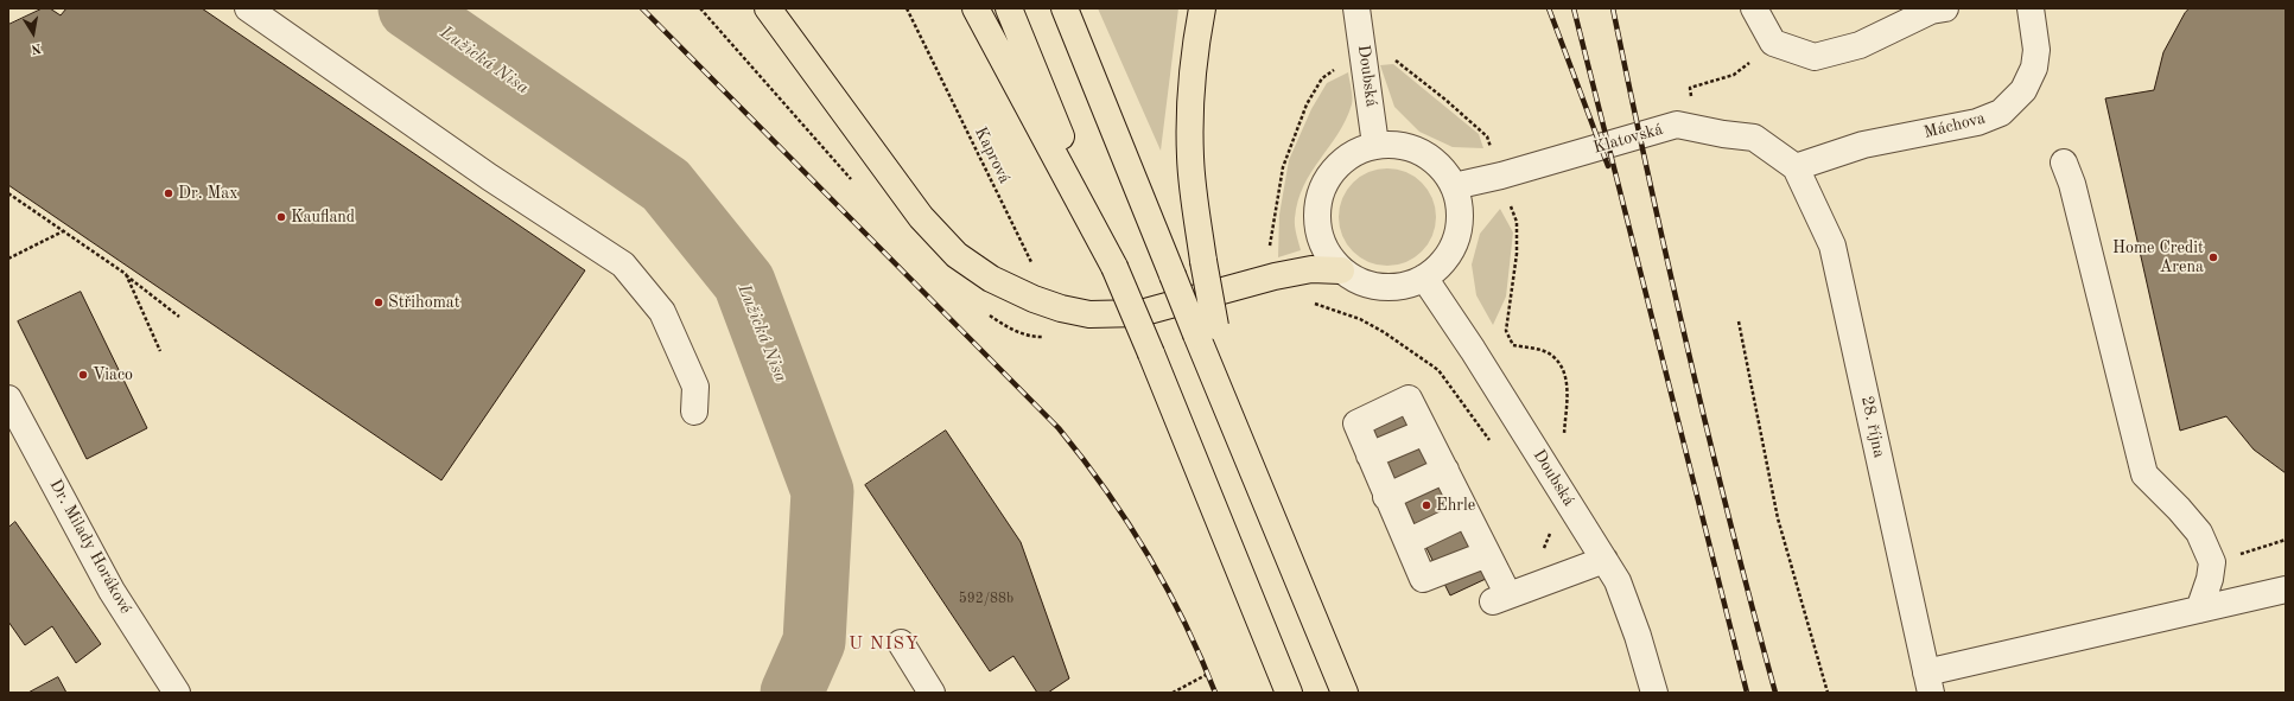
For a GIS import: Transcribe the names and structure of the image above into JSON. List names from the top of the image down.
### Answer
{
  "streets": {
    "street": [
      "Doubská",
      "Máchova",
      "Klatovská",
      "28. října",
      "Dr. Milady Horákové"
    ],
    "path": ["Kaprová"]
  },
  "crossings": [
    ["Doubská", "Klatovská"],
    ["Máchova", "Klatovská"],
    ["Máchova", "28. října"],
    ["Klatovská", "28. října"]
  ],
  "districts": ["U NISY"],
  "water": ["Lužická Nisa"],
  "places": [
    "Dr. Max",
    "Kaufland",
    "Home Credit Arena",
    "Střihomat",
    "Viaco",
    "Ehrle"
  ],
  "house_numbers": ["592/88b"],
  "north": "bottom"
}
